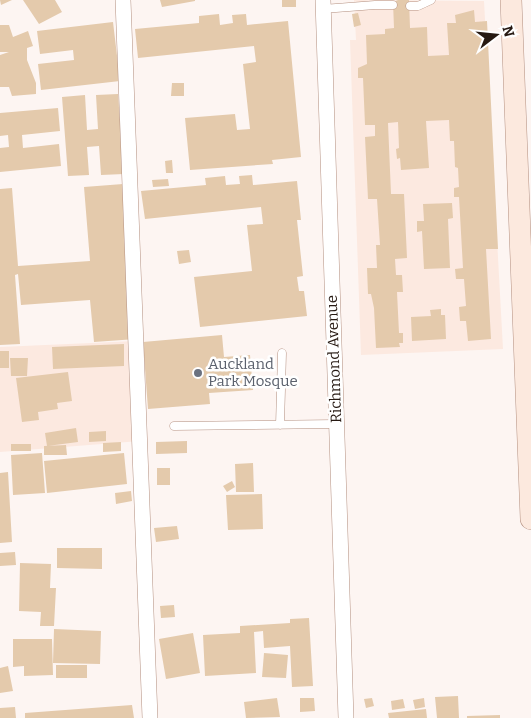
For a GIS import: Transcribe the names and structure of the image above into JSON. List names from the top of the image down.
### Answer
{
  "streets": {
    "street": ["Richmond Avenue"]
  },
  "places": ["Auckland Park Mosque"],
  "north": "right"
}
